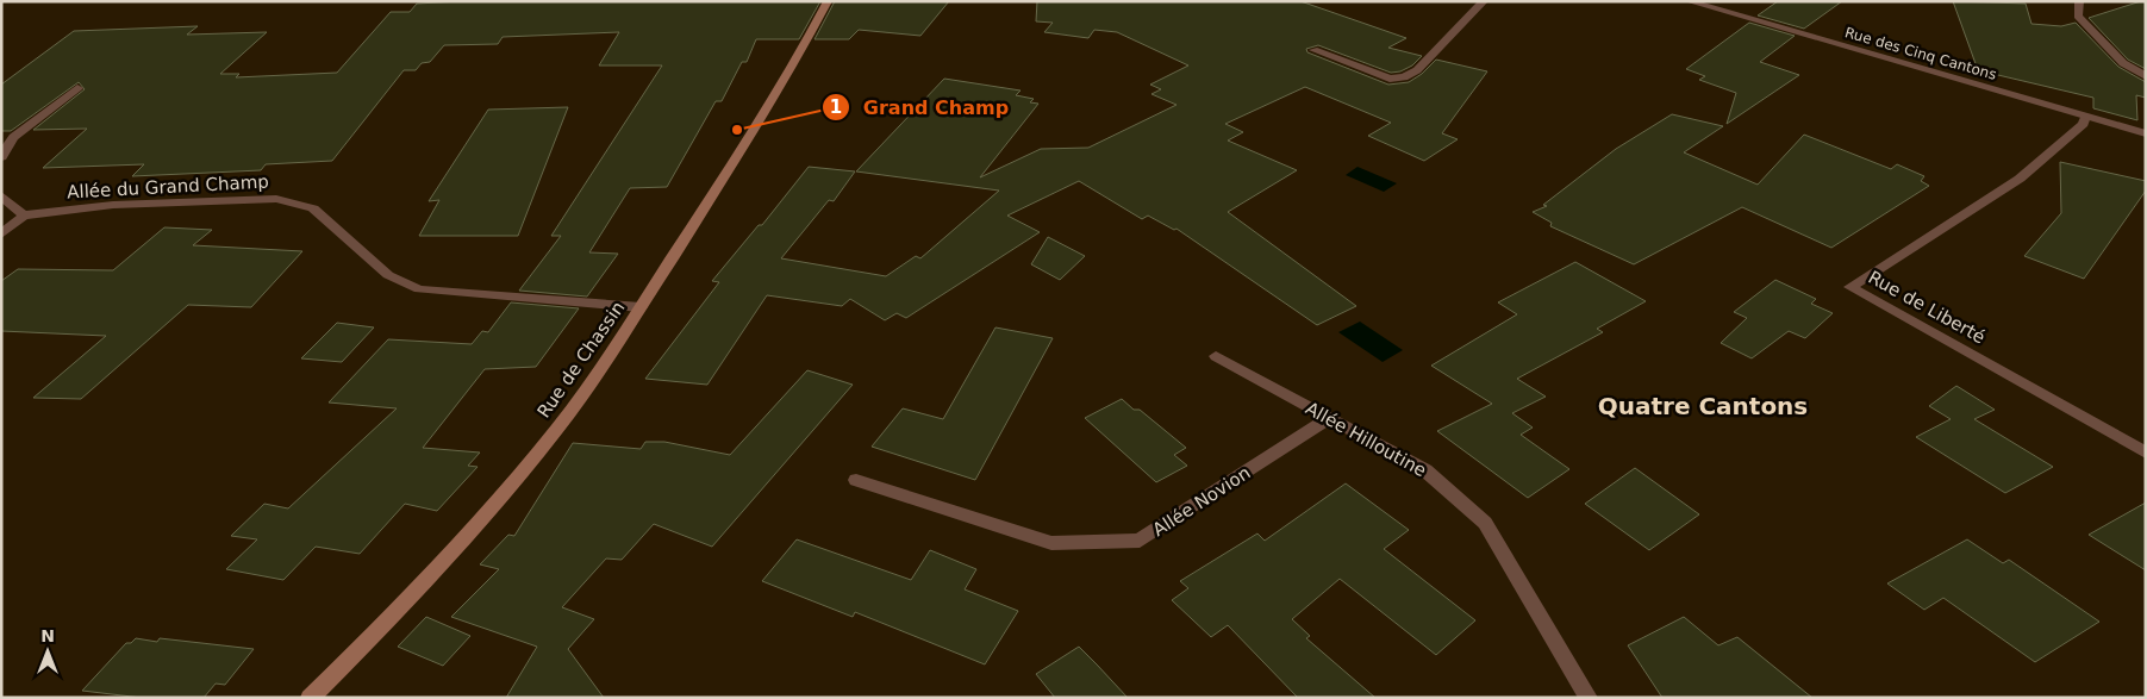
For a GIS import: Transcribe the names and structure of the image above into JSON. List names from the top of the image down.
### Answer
{
  "streets": {
    "main road": ["Rue de Chassin"],
    "street": [
      "Rue des Cinq Cantons",
      "Allée du Grand Champ",
      "Rue de Liberté",
      "Allée Hilloutine",
      "Allée Novion"
    ]
  },
  "crossings": [
    ["Rue des Cinq Cantons", "Rue de Liberté"],
    ["Allée du Grand Champ", "Rue de Chassin"],
    ["Allée Hilloutine", "Allée Novion"]
  ],
  "districts": ["Quatre Cantons"],
  "places": ["Grand Champ"],
  "north": "top"
}
